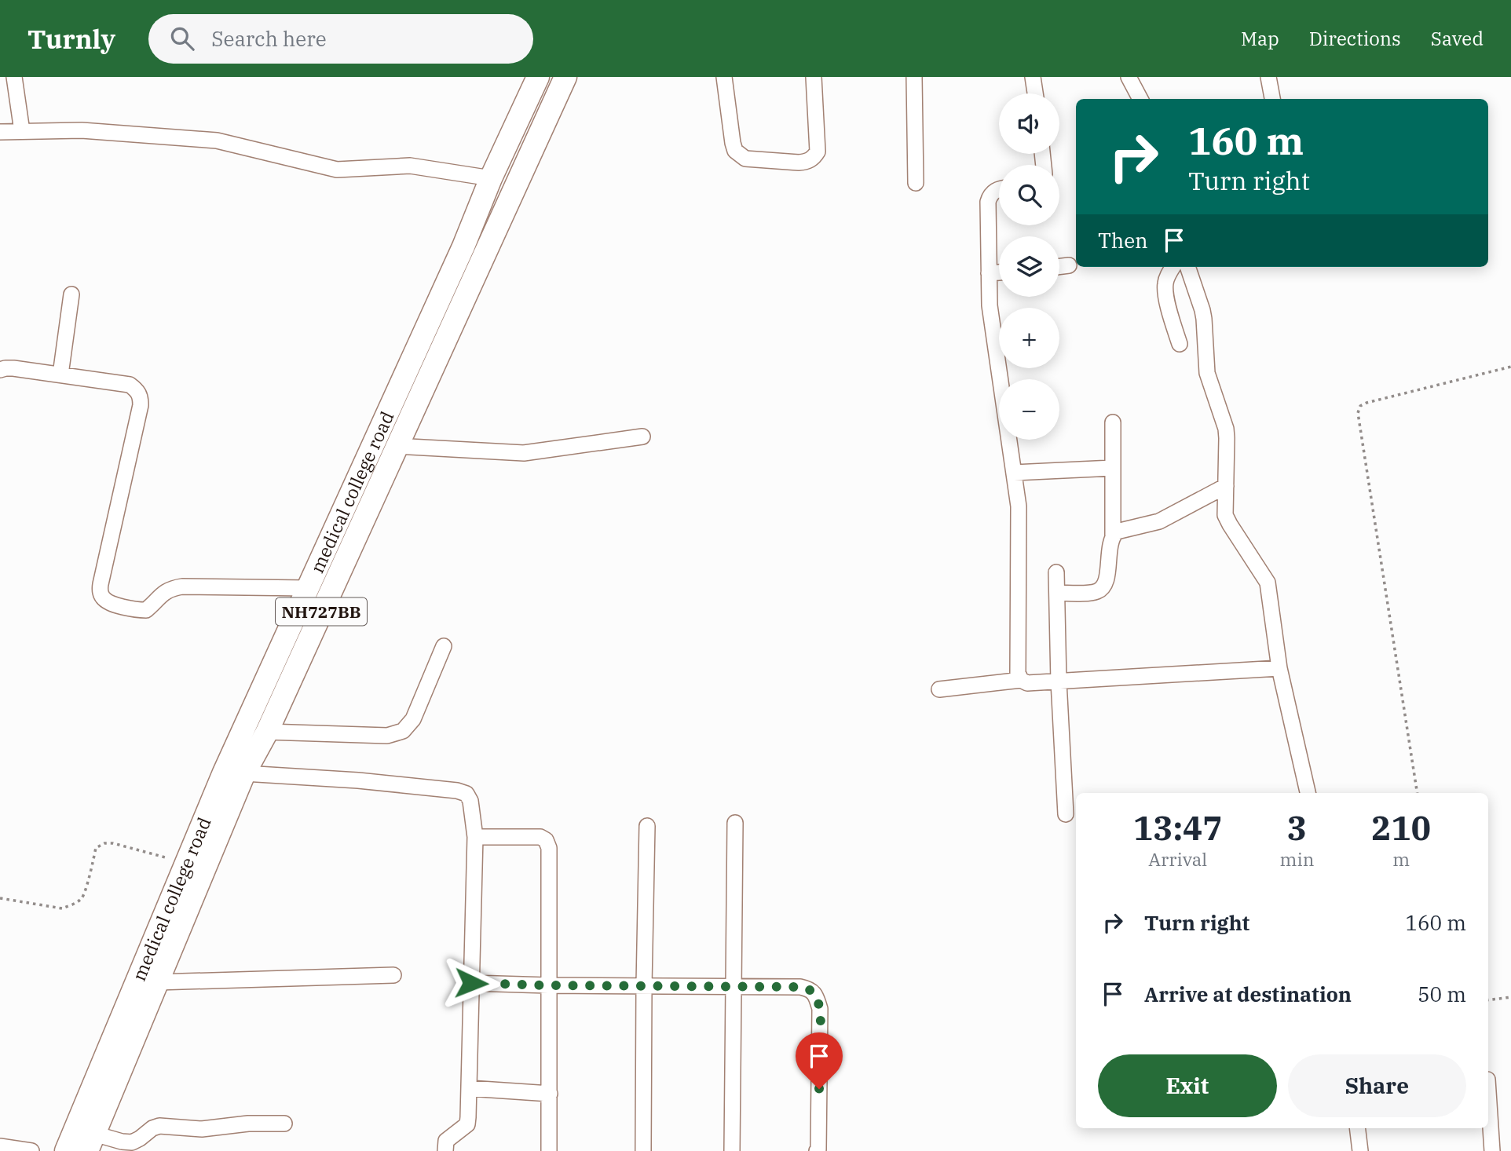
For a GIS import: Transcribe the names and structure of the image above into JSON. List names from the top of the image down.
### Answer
{
  "streets": {
    "highway": ["medical college road", "NH727BB"]
  },
  "crossings": [
    ["medical college road", "NH727BB"]
  ],
  "page": {
    "header": "Turnly",
    "search": "Search here",
    "nav": ["Map", "Directions", "Saved"],
    "map_buttons": ["+", "−"],
    "turn": ["160 m", "Turn right"],
    "then": "Then",
    "eta": [
      "13:47",
      "Arrival",
      "3",
      "min",
      "210",
      "m"
    ],
    "list": [
      {
        "name": "Turn right",
        "value": "160 m"
      },
      {
        "name": "Arrive at destination",
        "value": "50 m"
      }
    ],
    "buttons": ["Exit", "Share"]
  }
}
